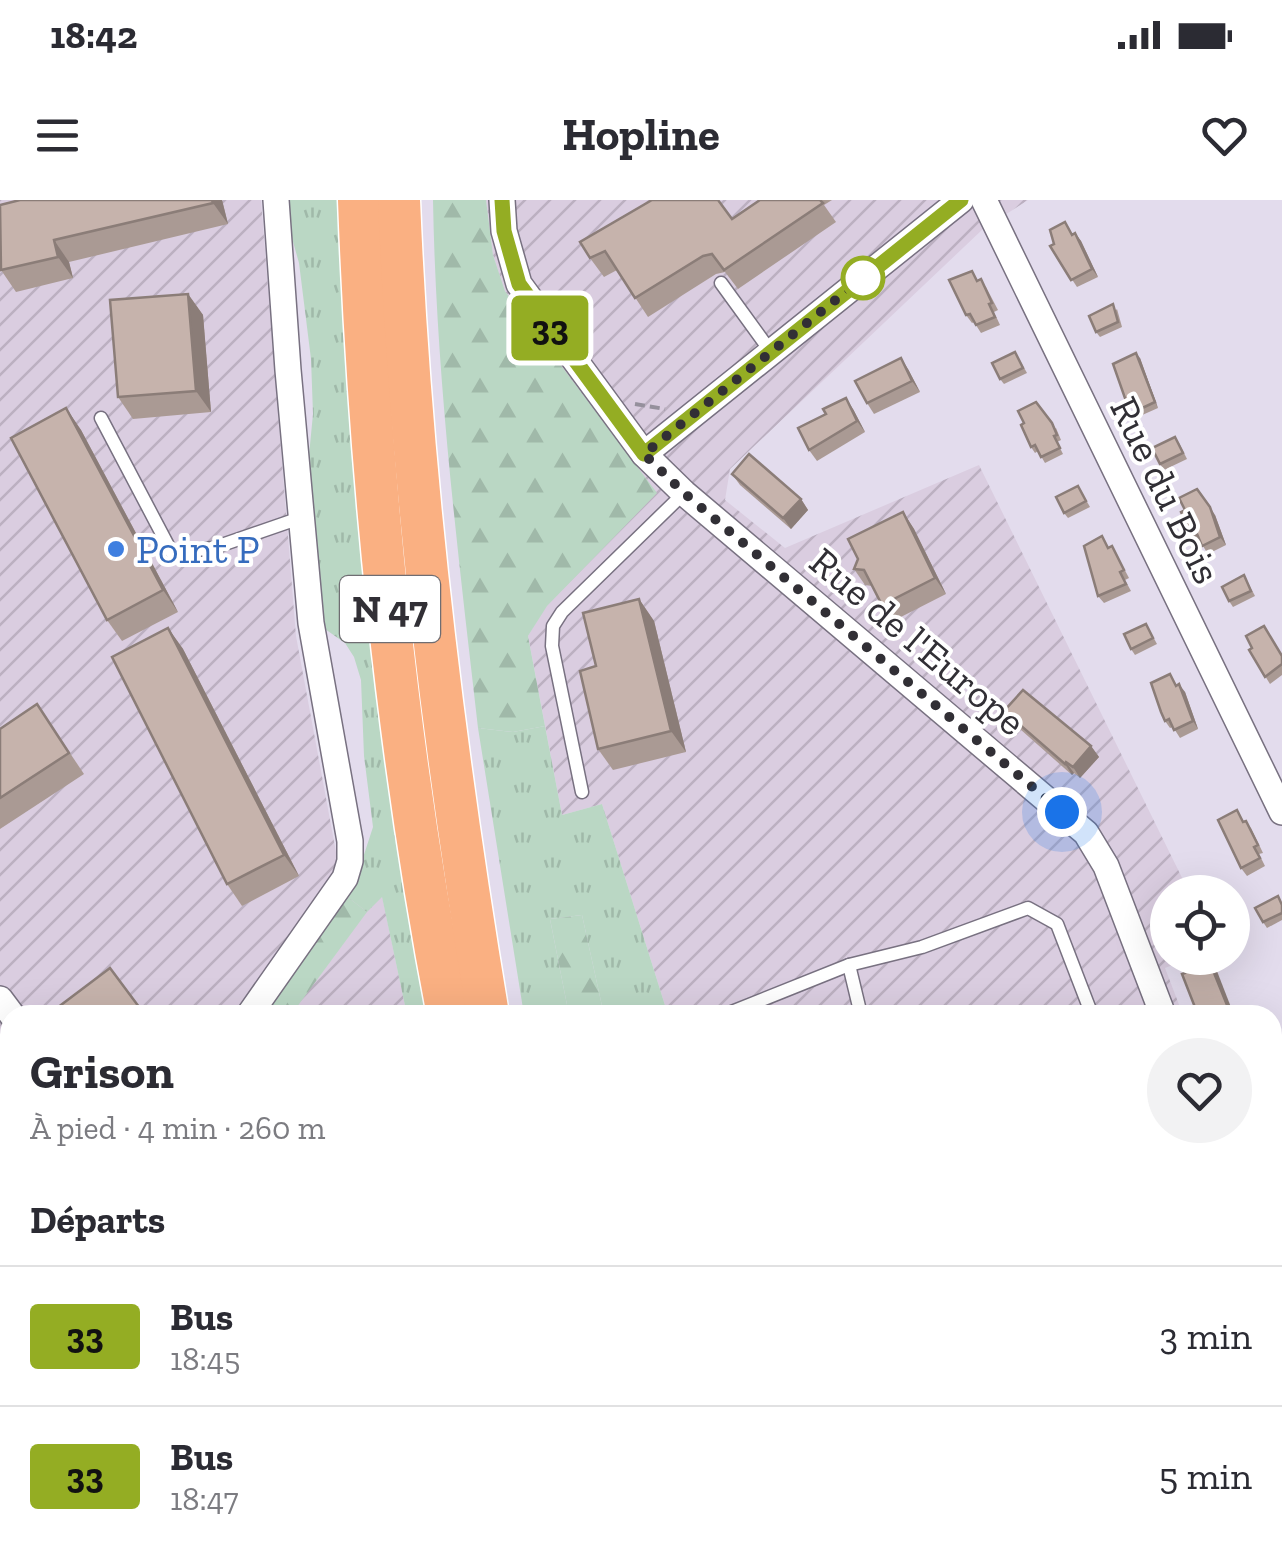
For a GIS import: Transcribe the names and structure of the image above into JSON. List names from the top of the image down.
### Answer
{
  "streets": {
    "highway": ["N 47"],
    "street": ["Rue du Bois", "Rue de l'Europe"]
  },
  "places": ["Point P"],
  "lines": ["bus line 33"],
  "page": {
    "status": "18:42",
    "header": "Hopline",
    "on_map": "33",
    "heading": [
      ["Grison", "À pied · 4 min · 260 m"],
      "Départs"
    ],
    "list": [
      {
        "mark": "33",
        "name": "Bus",
        "note": "18:45",
        "value": "3 min"
      },
      {
        "mark": "33",
        "name": "Bus",
        "note": "18:47",
        "value": "5 min"
      }
    ]
  }
}
